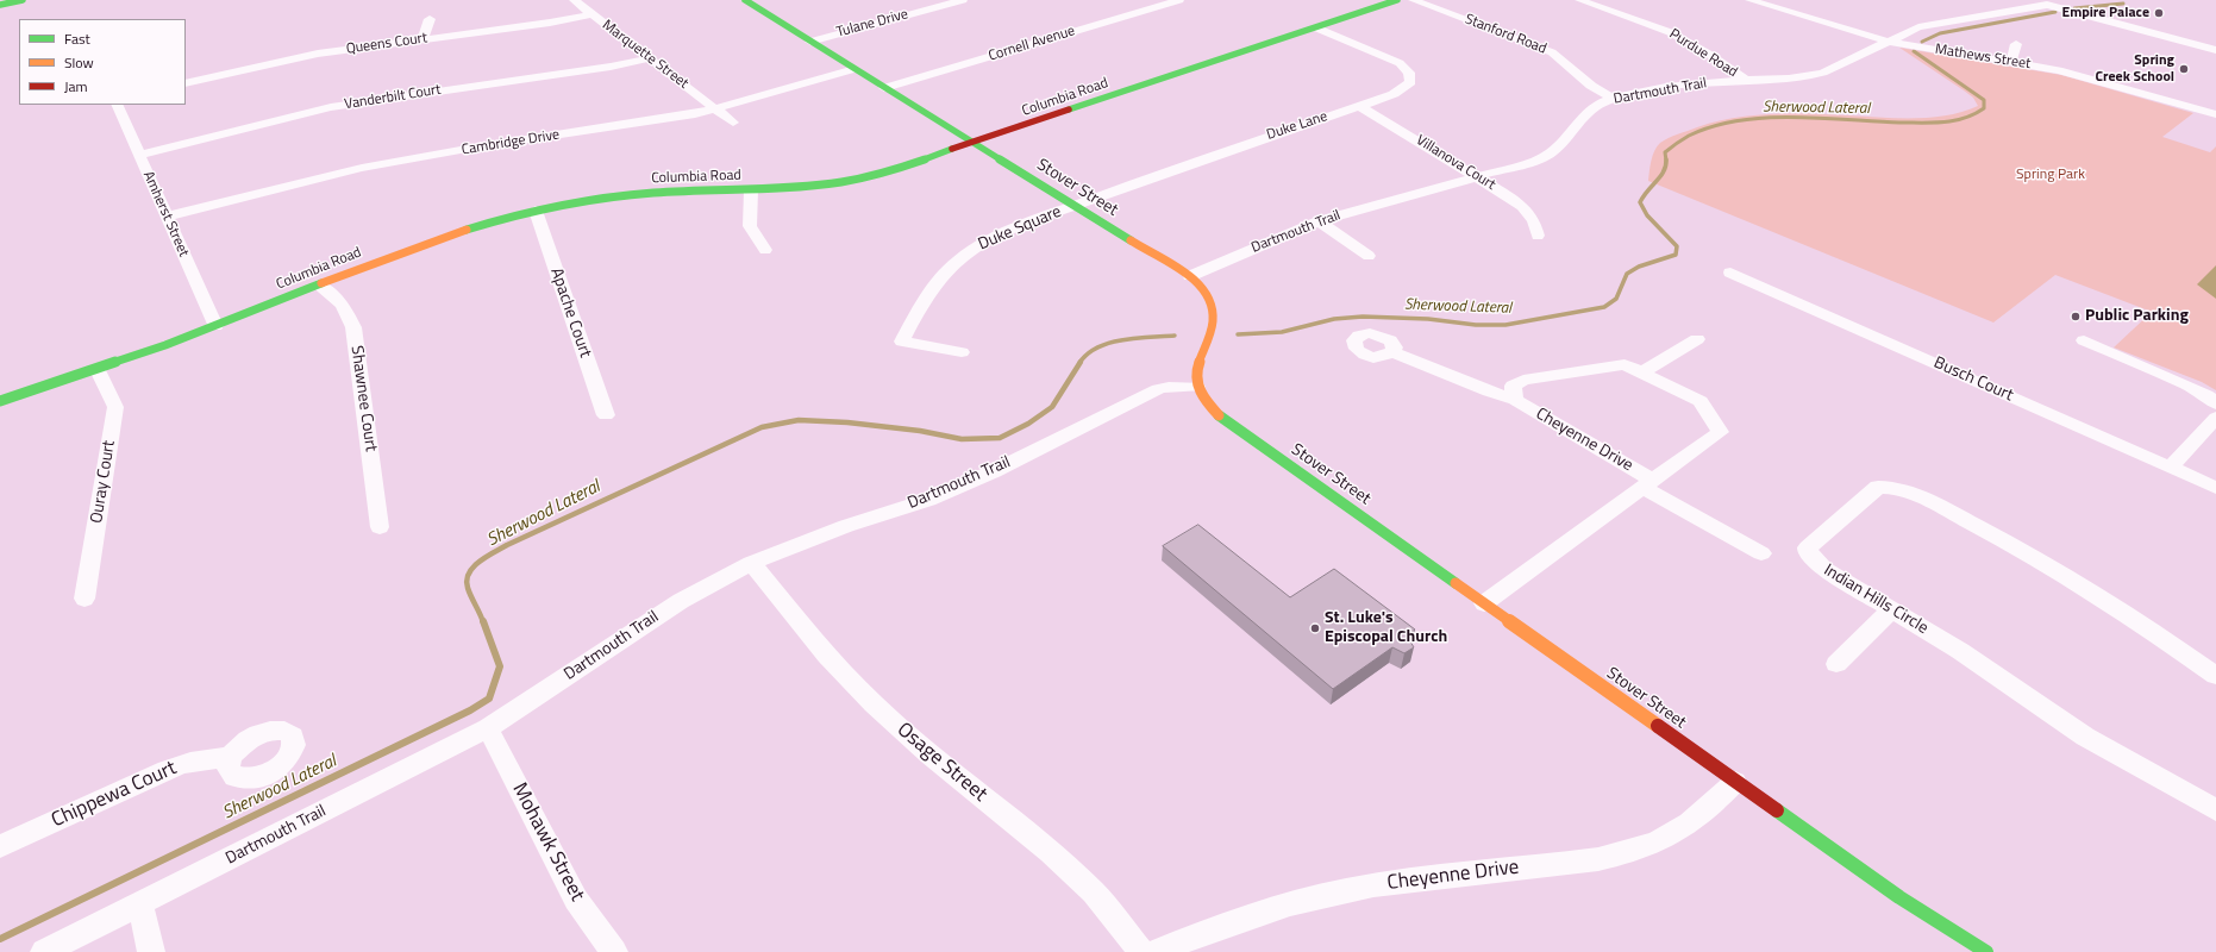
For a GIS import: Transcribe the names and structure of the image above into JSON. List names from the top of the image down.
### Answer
{
  "streets": {
    "street": [
      "Tulane Drive",
      "Stanford Road",
      "Queens Court",
      "Cornell Avenue",
      "Purdue Road",
      "Marquette Street",
      "Mathews Street",
      "Dartmouth Trail",
      "Vanderbilt Court",
      "Columbia Road",
      "Duke Lane",
      "Cambridge Drive",
      "Villanova Court",
      "Stover Street",
      "Amherst Street",
      "Duke Square",
      "Apache Court",
      "Busch Court",
      "Shawnee Court",
      "Cheyenne Drive",
      "Ouray Court",
      "Indian Hills Circle",
      "Osage Street",
      "Chippewa Court",
      "Mohawk Street"
    ]
  },
  "crossings": [
    ["Tulane Drive", "Stover Street"],
    ["Stanford Road", "Dartmouth Trail"],
    ["Queens Court", "Marquette Street"],
    ["Cornell Avenue", "Stover Street"],
    ["Purdue Road", "Dartmouth Trail"],
    ["Marquette Street", "Vanderbilt Court"],
    ["Marquette Street", "Cambridge Drive"],
    ["Mathews Street", "Dartmouth Trail"],
    ["Dartmouth Trail", "Villanova Court"],
    ["Dartmouth Trail", "Stover Street"],
    ["Dartmouth Trail", "Osage Street"],
    ["Dartmouth Trail", "Mohawk Street"],
    ["Vanderbilt Court", "Amherst Street"],
    ["Columbia Road", "Duke Lane"],
    ["Columbia Road", "Stover Street"],
    ["Columbia Road", "Amherst Street"],
    ["Columbia Road", "Apache Court"],
    ["Columbia Road", "Shawnee Court"],
    ["Columbia Road", "Ouray Court"],
    ["Duke Lane", "Villanova Court"],
    ["Duke Lane", "Stover Street"],
    ["Duke Lane", "Duke Square"],
    ["Cambridge Drive", "Stover Street"],
    ["Cambridge Drive", "Amherst Street"],
    ["Stover Street", "Duke Square"],
    ["Stover Street", "Cheyenne Drive"]
  ],
  "water": ["Sherwood Lateral"],
  "parks": ["Spring Park"],
  "places": [
    "Empire Palace",
    "Spring Creek School",
    "Public Parking",
    "St. Luke's Episcopal Church"
  ],
  "legend": ["Fast", "Slow", "Jam"]
}
